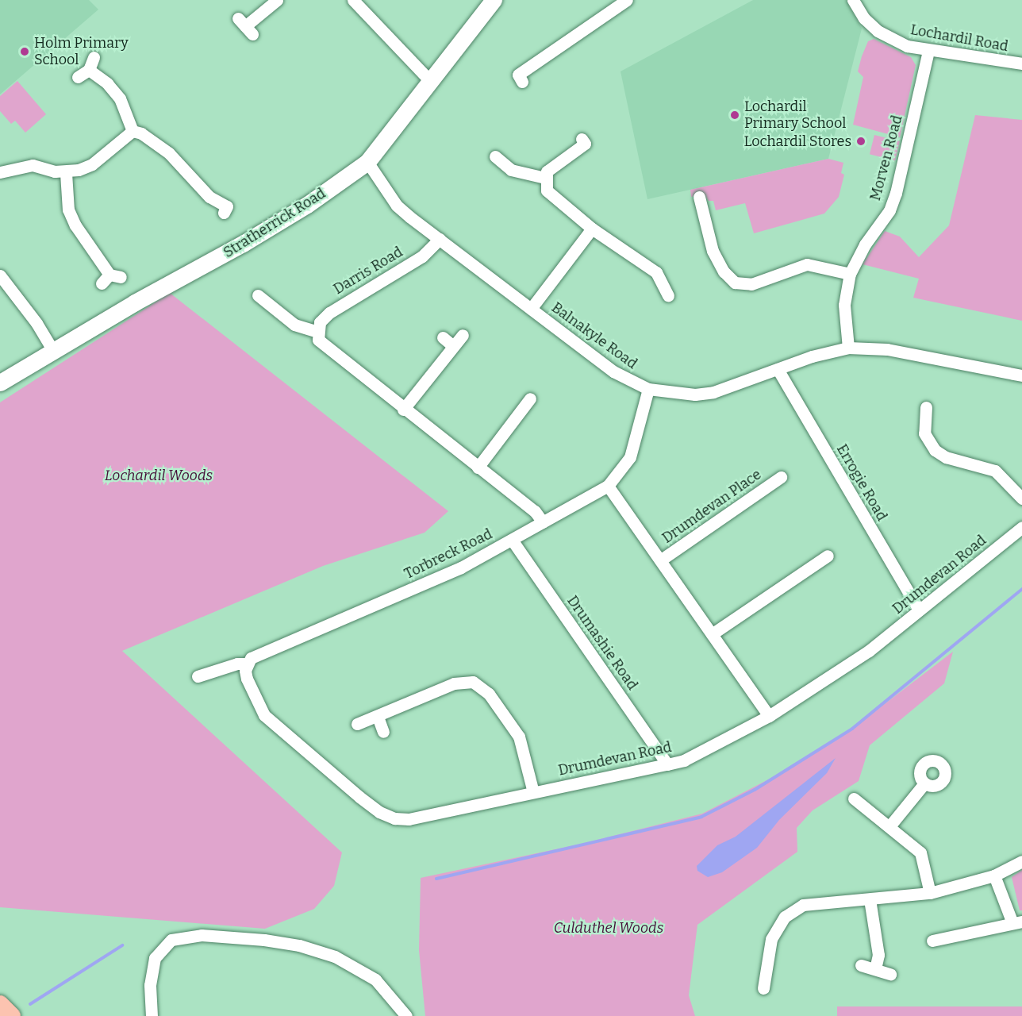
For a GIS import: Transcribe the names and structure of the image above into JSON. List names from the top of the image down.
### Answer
{
  "streets": {
    "street": [
      "Lochardil Road",
      "Morven Road",
      "Stratherrick Road",
      "Darris Road",
      "Balnakyle Road",
      "Errogie Road",
      "Drumdevan Place",
      "Torbreck Road",
      "Drumdevan Road",
      "Drumashie Road"
    ]
  },
  "crossings": [
    ["Lochardil Road", "Morven Road"],
    ["Morven Road", "Balnakyle Road"],
    ["Stratherrick Road", "Balnakyle Road"],
    ["Darris Road", "Balnakyle Road"],
    ["Balnakyle Road", "Errogie Road"],
    ["Balnakyle Road", "Torbreck Road"],
    ["Errogie Road", "Drumdevan Road"],
    ["Drumdevan Place", "Torbreck Road"],
    ["Drumdevan Place", "Drumdevan Road"],
    ["Torbreck Road", "Drumdevan Road"],
    ["Torbreck Road", "Drumashie Road"],
    ["Drumdevan Road", "Drumashie Road"]
  ],
  "parks": ["Lochardil Woods", "Culduthel Woods"],
  "places": ["Holm Primary School", "Lochardil Primary School", "Lochardil Stores"]
}
